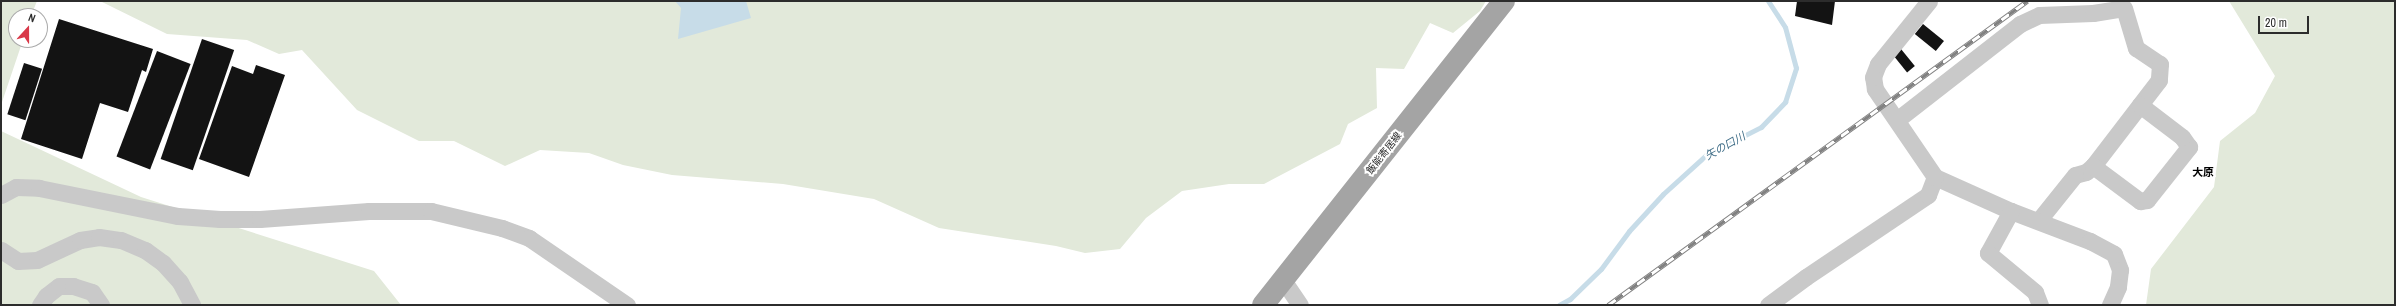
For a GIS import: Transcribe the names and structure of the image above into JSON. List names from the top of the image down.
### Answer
{
  "streets": {
    "main road": ["飯能寄居線"]
  },
  "districts": ["大原"],
  "water": ["矢の口川"],
  "scale_bar": "20 m",
  "north": "top"
}
